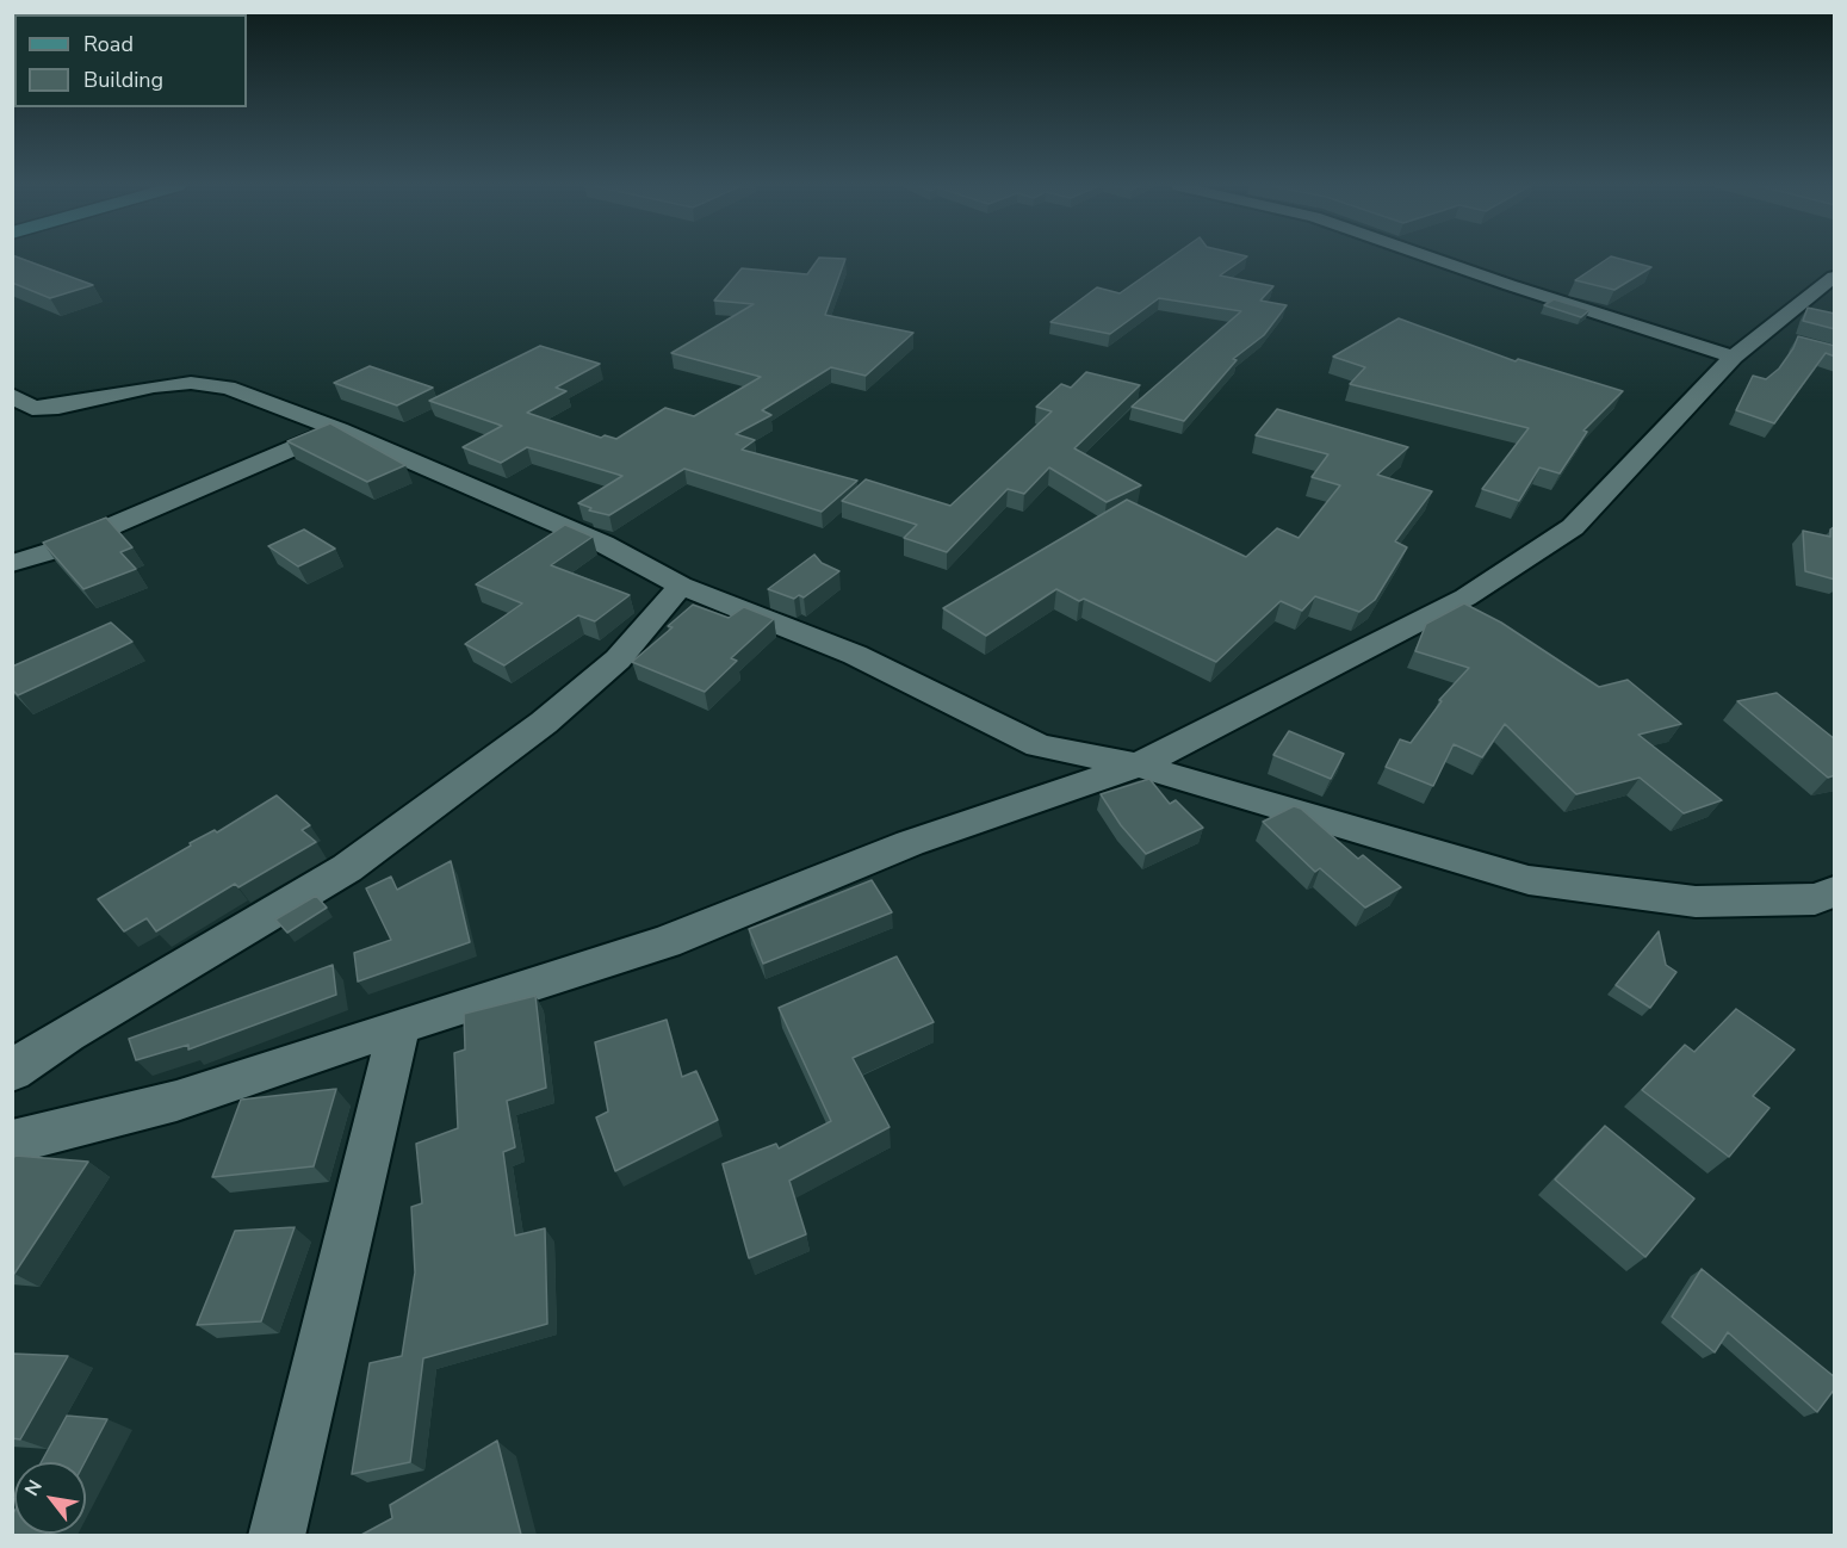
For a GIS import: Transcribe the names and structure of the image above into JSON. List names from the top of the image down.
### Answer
{
  "legend": ["Road", "Building"],
  "north": "top left"
}
